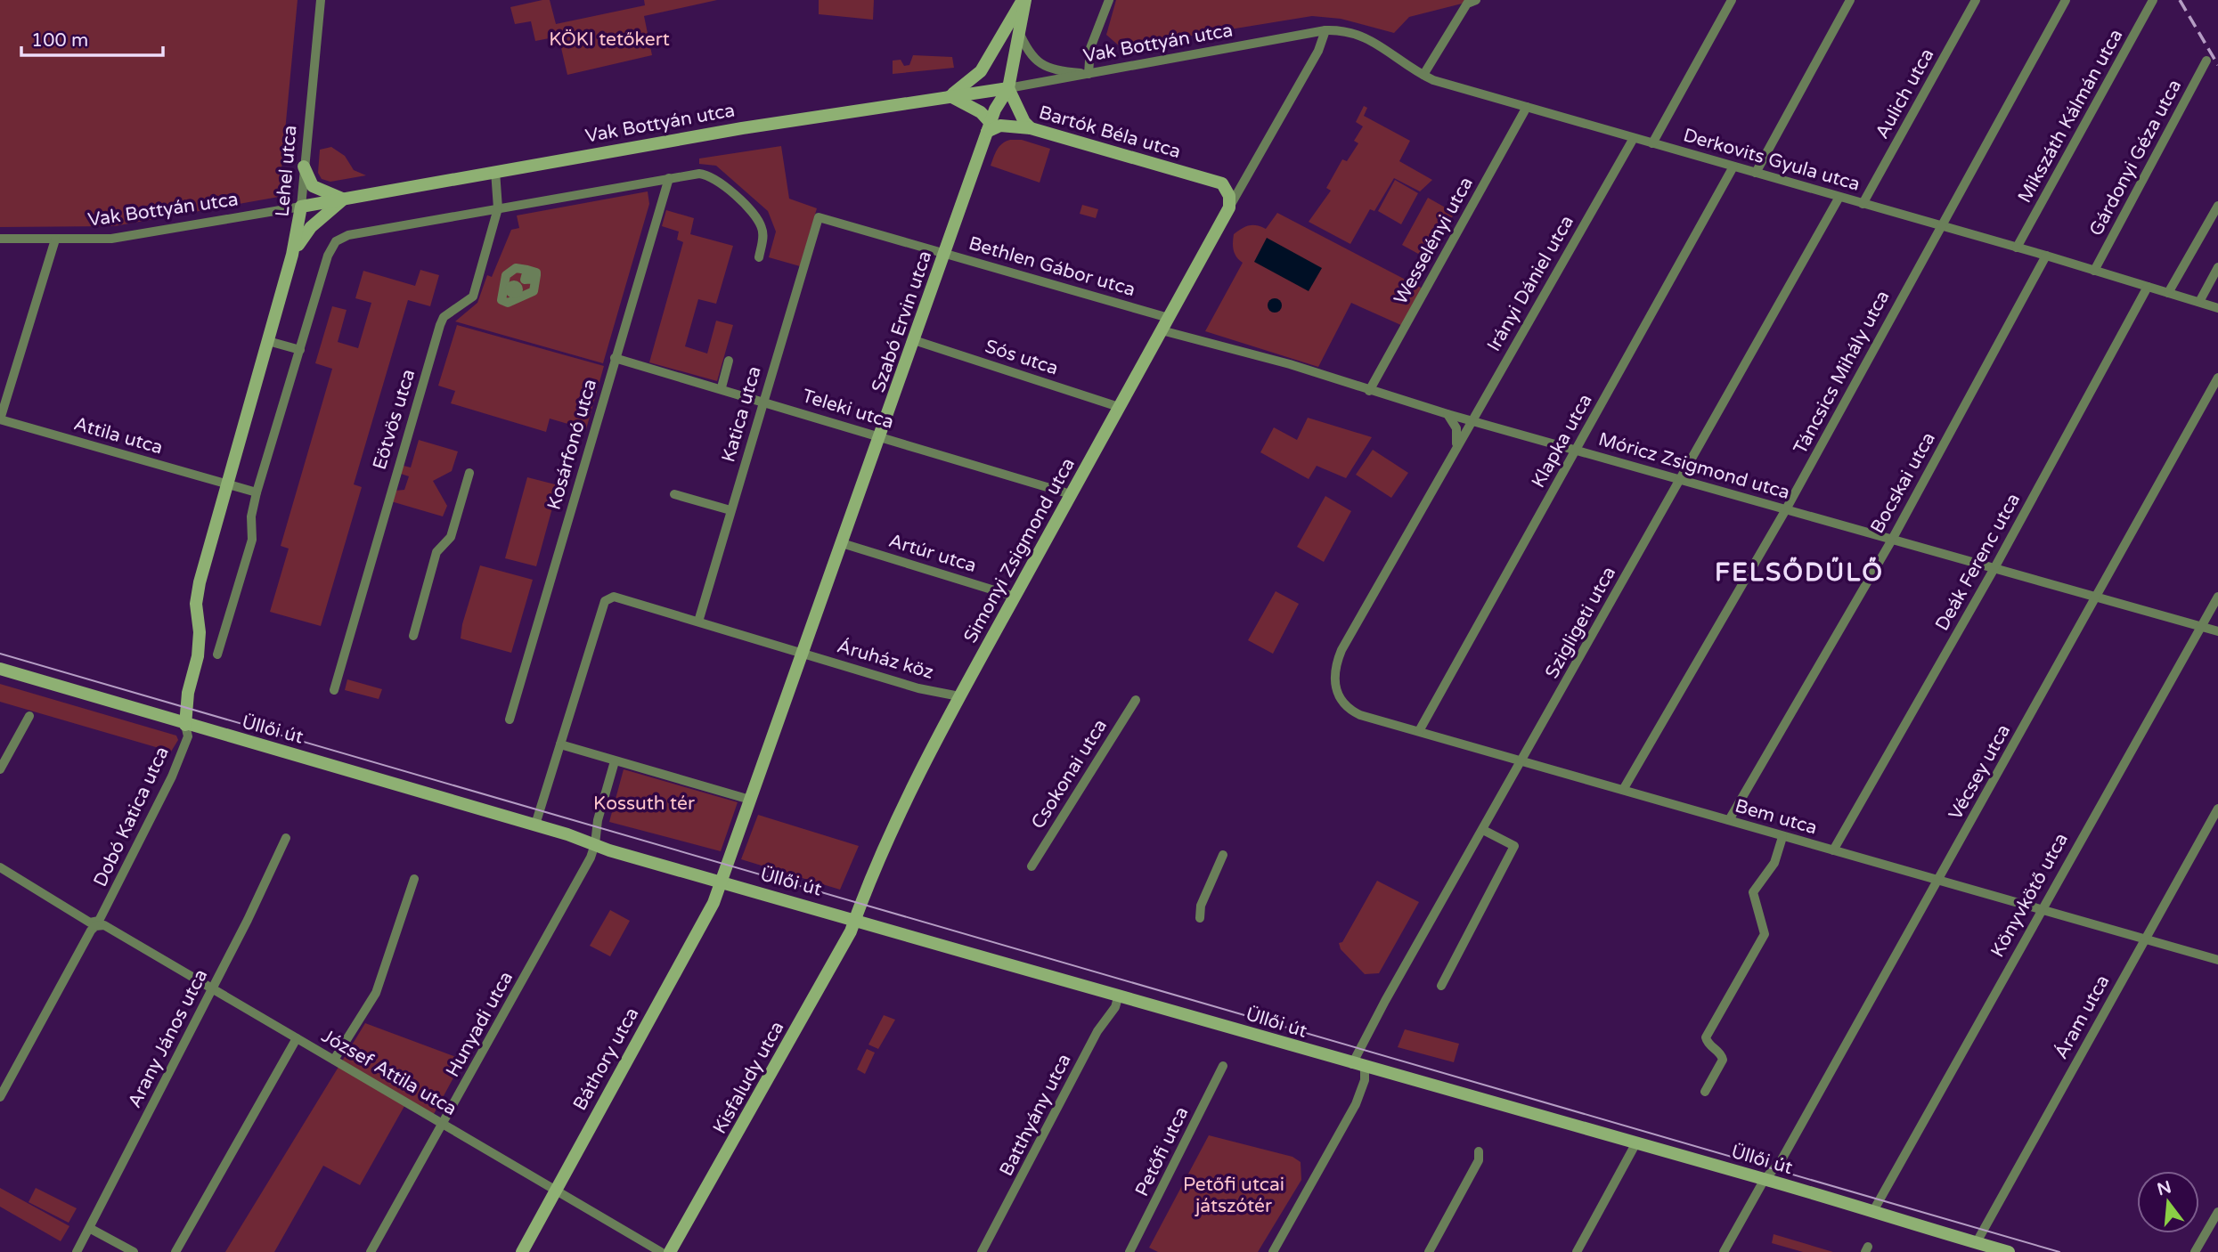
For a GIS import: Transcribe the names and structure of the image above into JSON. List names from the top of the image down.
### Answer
{
  "streets": {
    "main road": [
      "Vak Bottyán utca",
      "Bartók Béla utca",
      "Lehel utca",
      "Szabó Ervin utca",
      "Simonyi Zsigmond utca",
      "Üllői út",
      "Báthory utca",
      "Kisfaludy utca"
    ],
    "street": [
      "Aulich utca",
      "Mikszáth Kálmán utca",
      "Gárdonyi Géza utca",
      "Derkovits Gyula utca",
      "Wesselényi utca",
      "Bethlen Gábor utca",
      "Irányi Dániel utca",
      "Sós utca",
      "Táncsics Mihály utca",
      "Teleki utca",
      "Katica utca",
      "Eötvös utca",
      "Attila utca",
      "Klapka utca",
      "Kosárfonó utca",
      "Móricz Zsigmond utca",
      "Bocskai utca",
      "Artúr utca",
      "Deák Ferenc utca",
      "Szigligeti utca",
      "Áruház köz",
      "Vécsey utca",
      "Csokonai utca",
      "Dobó Katica utca",
      "Bem utca",
      "Könyvkötő utca",
      "Áram utca",
      "Hunyadi utca",
      "Arany János utca",
      "József Attila utca",
      "Batthyány utca",
      "Petőfi utca"
    ]
  },
  "crossings": [
    ["Vak Bottyán utca", "Derkovits Gyula utca"],
    ["Vak Bottyán utca", "Lehel utca"],
    ["Vak Bottyán utca", "Szabó Ervin utca"],
    ["Vak Bottyán utca", "Eötvös utca"],
    ["Vak Bottyán utca", "Simonyi Zsigmond utca"],
    ["Aulich utca", "Derkovits Gyula utca"],
    ["Mikszáth Kálmán utca", "Derkovits Gyula utca"],
    ["Bartók Béla utca", "Szabó Ervin utca"],
    ["Bartók Béla utca", "Simonyi Zsigmond utca"],
    ["Gárdonyi Géza utca", "Derkovits Gyula utca"],
    ["Derkovits Gyula utca", "Wesselényi utca"],
    ["Derkovits Gyula utca", "Irányi Dániel utca"],
    ["Derkovits Gyula utca", "Táncsics Mihály utca"],
    ["Derkovits Gyula utca", "Klapka utca"],
    ["Derkovits Gyula utca", "Bocskai utca"],
    ["Derkovits Gyula utca", "Simonyi Zsigmond utca"],
    ["Derkovits Gyula utca", "Deák Ferenc utca"],
    ["Derkovits Gyula utca", "Szigligeti utca"],
    ["Lehel utca", "Attila utca"],
    ["Lehel utca", "Üllői út"],
    ["Lehel utca", "Dobó Katica utca"],
    ["Wesselényi utca", "Móricz Zsigmond utca"],
    ["Bethlen Gábor utca", "Szabó Ervin utca"],
    ["Bethlen Gábor utca", "Katica utca"],
    ["Bethlen Gábor utca", "Simonyi Zsigmond utca"],
    ["Irányi Dániel utca", "Móricz Zsigmond utca"],
    ["Irányi Dániel utca", "Bem utca"],
    ["Szabó Ervin utca", "Sós utca"],
    ["Szabó Ervin utca", "Teleki utca"],
    ["Szabó Ervin utca", "Artúr utca"],
    ["Szabó Ervin utca", "Áruház köz"],
    ["Sós utca", "Simonyi Zsigmond utca"],
    ["Táncsics Mihály utca", "Móricz Zsigmond utca"],
    ["Táncsics Mihály utca", "Bem utca"],
    ["Teleki utca", "Katica utca"],
    ["Teleki utca", "Kosárfonó utca"],
    ["Teleki utca", "Simonyi Zsigmond utca"],
    ["Klapka utca", "Móricz Zsigmond utca"],
    ["Klapka utca", "Bem utca"],
    ["Móricz Zsigmond utca", "Bocskai utca"],
    ["Móricz Zsigmond utca", "Simonyi Zsigmond utca"],
    ["Móricz Zsigmond utca", "Deák Ferenc utca"],
    ["Móricz Zsigmond utca", "Szigligeti utca"],
    ["Móricz Zsigmond utca", "Vécsey utca"],
    ["Móricz Zsigmond utca", "Könyvkötő utca"],
    ["Bocskai utca", "Bem utca"],
    ["Simonyi Zsigmond utca", "Artúr utca"],
    ["Simonyi Zsigmond utca", "Áruház köz"],
    ["Simonyi Zsigmond utca", "Üllői út"],
    ["Simonyi Zsigmond utca", "Kisfaludy utca"],
    ["Deák Ferenc utca", "Bem utca"],
    ["Szigligeti utca", "Üllői út"],
    ["Szigligeti utca", "Bem utca"],
    ["Üllői út", "Vécsey utca"],
    ["Üllői út", "Dobó Katica utca"],
    ["Üllői út", "Könyvkötő utca"],
    ["Üllői út", "Áram utca"],
    ["Üllői út", "Hunyadi utca"],
    ["Üllői út", "Báthory utca"],
    ["Üllői út", "Kisfaludy utca"],
    ["Üllői út", "Batthyány utca"],
    ["Vécsey utca", "Bem utca"],
    ["Dobó Katica utca", "József Attila utca"],
    ["Bem utca", "Könyvkötő utca"],
    ["Bem utca", "Áram utca"],
    ["Hunyadi utca", "József Attila utca"],
    ["Arany János utca", "József Attila utca"],
    ["Báthory utca", "József Attila utca"]
  ],
  "districts": ["FELSŐDŰLŐ"],
  "parks": ["KÖKI tetőkert", "Kossuth tér", "Petőfi utcai játszótér"],
  "scale_bar": "100 m",
  "north": "top"
}
